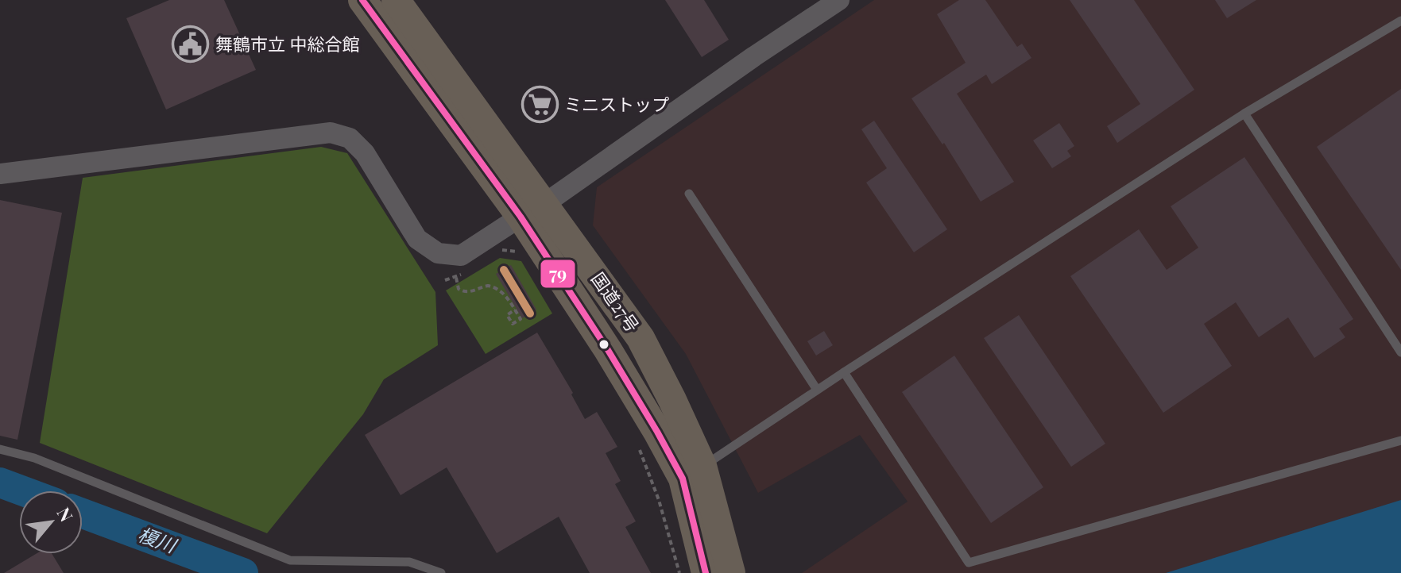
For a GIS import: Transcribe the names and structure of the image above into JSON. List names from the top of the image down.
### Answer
{
  "streets": {
    "highway": ["国道27号"]
  },
  "water": ["榎川"],
  "places": {
    "public building": ["舞鶴市立 中総合館"],
    "supermarket": ["ミニストップ"]
  },
  "lines": ["transit line 79"],
  "north": "top right"
}
